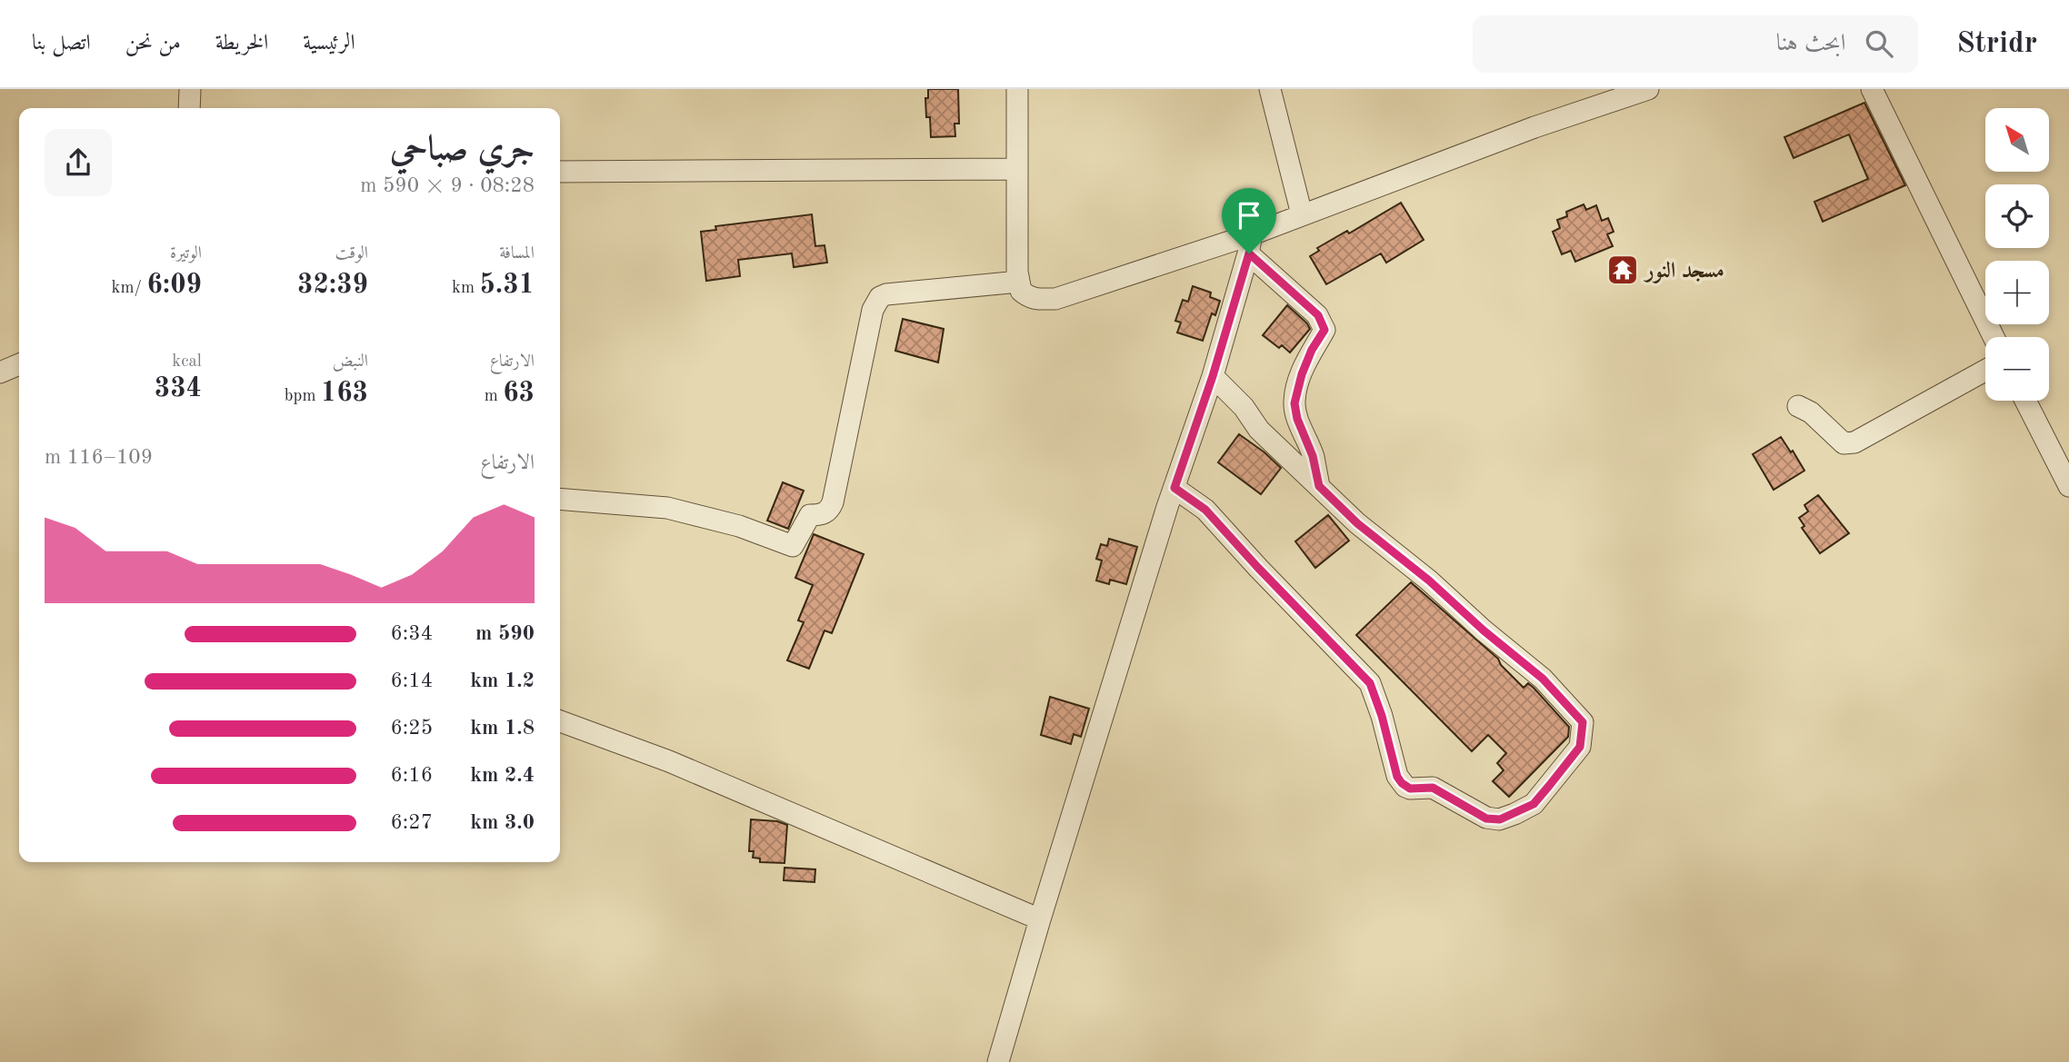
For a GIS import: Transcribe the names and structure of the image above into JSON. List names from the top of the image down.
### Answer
{
  "places": {
    "temple": ["مسجد النور"]
  },
  "north": "top left",
  "page": {
    "header": "Stridr",
    "search": "ابحث هنا",
    "nav": [
      "الرئيسية",
      "الخريطة",
      "من نحن",
      "اتصل بنا"
    ],
    "map_buttons": ["+", "−"],
    "heading": ["جري صباحي", "08:28 · 9 × 590 m"],
    "stats": [
      ["المسافة", "5.31 km"],
      ["الوقت", "32:39"],
      ["الوتيرة", "6:09 /km"],
      ["الارتفاع", "63 m"],
      ["النبض", "163 bpm"],
      ["kcal", "334"]
    ],
    "chart": ["الارتفاع", "109–116 m"],
    "list": [
      {
        "name": "590 m",
        "note": "6:34"
      },
      {
        "name": "1.2 km",
        "note": "6:14"
      },
      {
        "name": "1.8 km",
        "note": "6:25"
      },
      {
        "name": "2.4 km",
        "note": "6:16"
      },
      {
        "name": "3.0 km",
        "note": "6:27"
      }
    ]
  }
}
